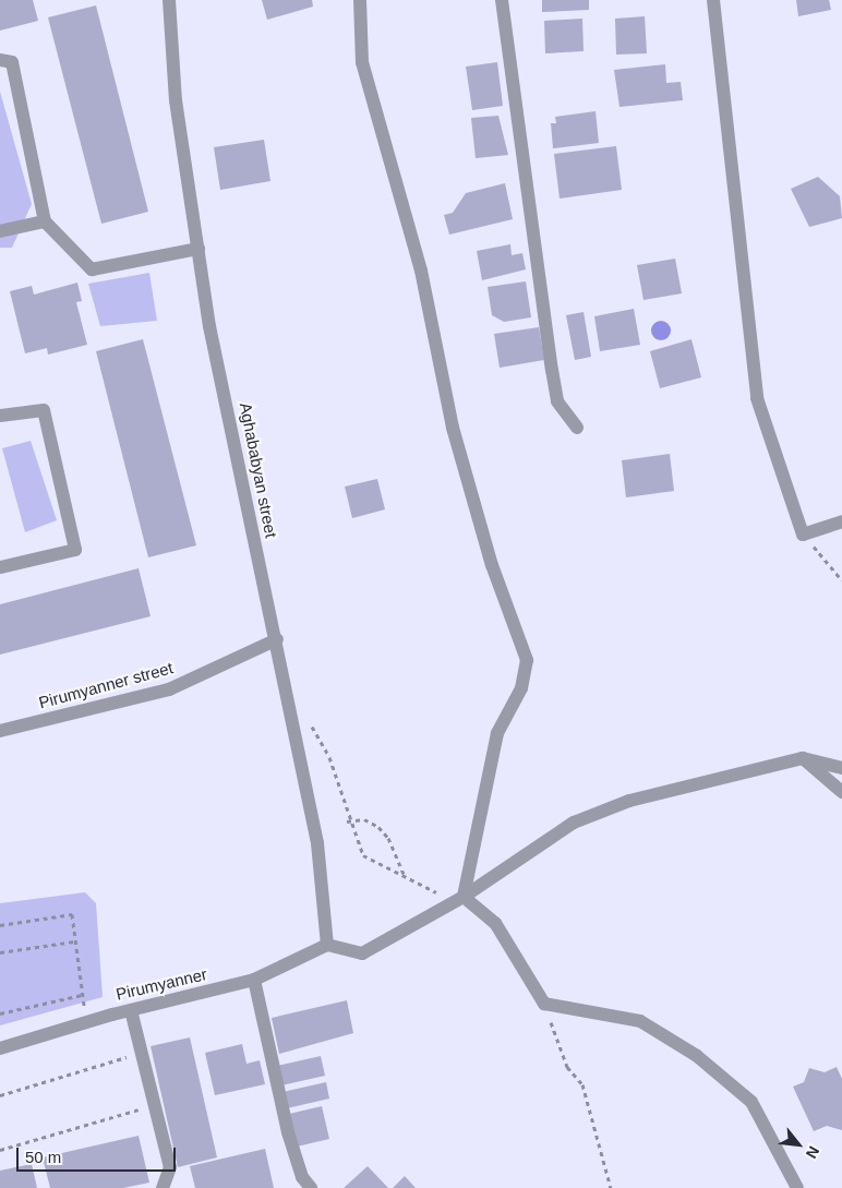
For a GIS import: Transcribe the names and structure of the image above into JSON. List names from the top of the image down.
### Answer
{
  "streets": {
    "street": ["Aghababyan street", "Pirumyanner street", "Pirumyanner"]
  },
  "crossings": [
    ["Aghababyan street", "Pirumyanner street"],
    ["Aghababyan street", "Pirumyanner"]
  ],
  "scale_bar": "50 m",
  "north": "bottom right"
}
